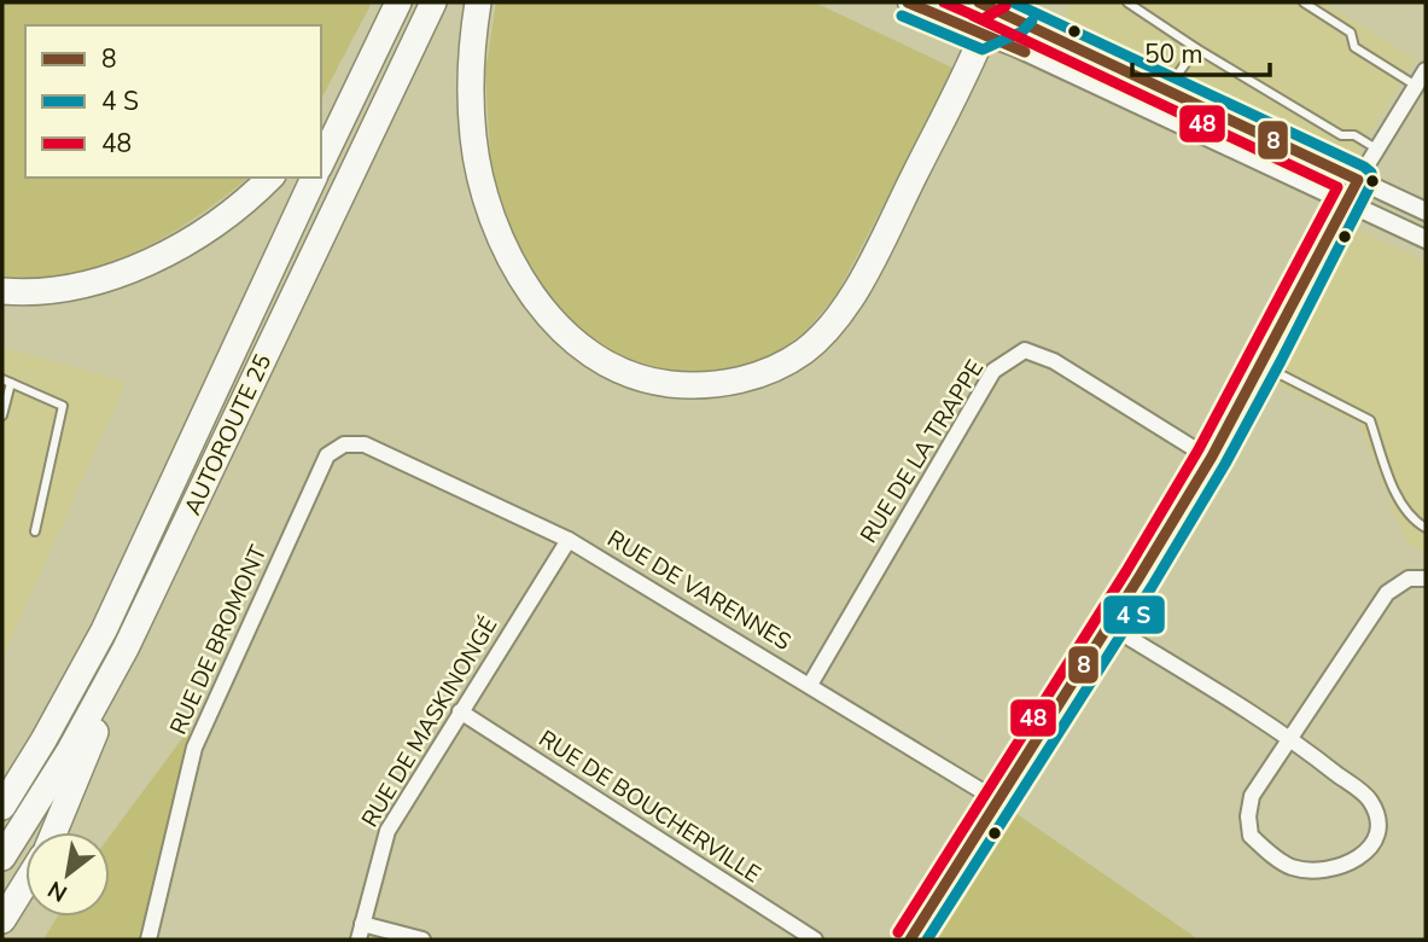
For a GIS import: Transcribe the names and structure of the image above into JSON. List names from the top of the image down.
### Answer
{
  "streets": {
    "highway": ["AUTOROUTE 25"],
    "street": [
      "RUE DE LA TRAPPE",
      "RUE DE VARENNES",
      "RUE DE BROMONT",
      "RUE DE MASKINONGÉ",
      "RUE DE BOUCHERVILLE"
    ]
  },
  "crossings": [
    ["RUE DE LA TRAPPE", "RUE DE VARENNES"],
    ["RUE DE VARENNES", "RUE DE BROMONT"],
    ["RUE DE VARENNES", "RUE DE MASKINONGÉ"],
    ["RUE DE MASKINONGÉ", "RUE DE BOUCHERVILLE"]
  ],
  "lines": ["transit line 8", "transit line 48"],
  "legend": ["8", "4 S", "48"],
  "scale_bar": "50 m",
  "north": "bottom left"
}
